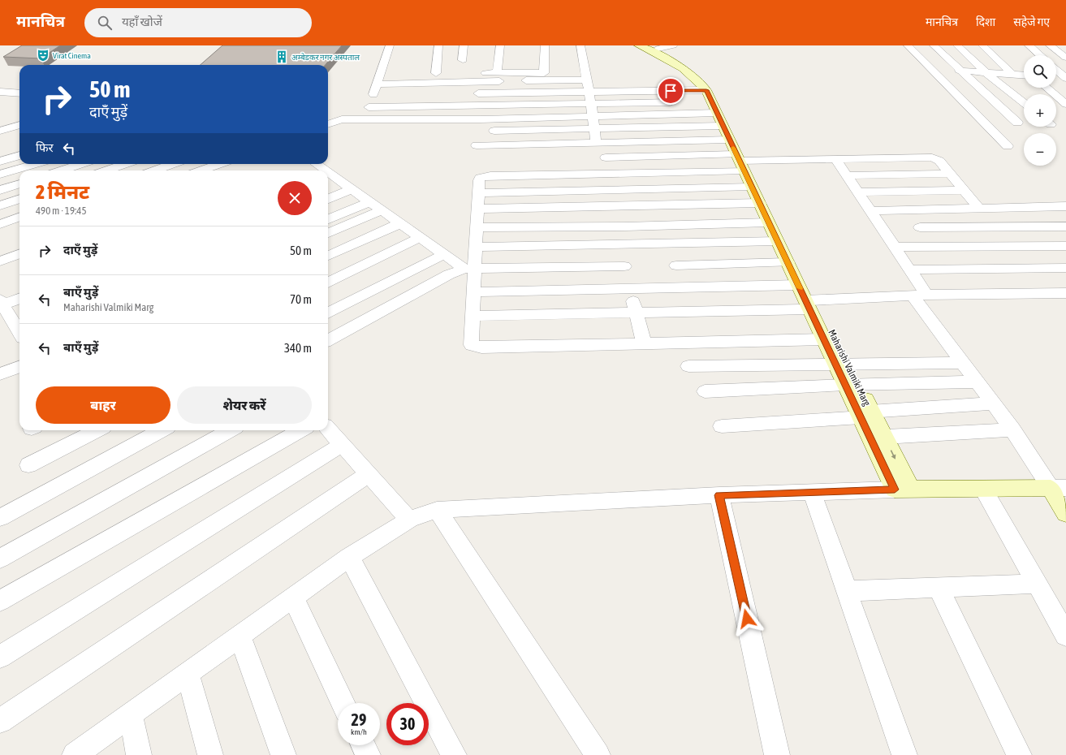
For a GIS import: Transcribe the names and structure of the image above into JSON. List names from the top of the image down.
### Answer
{
  "streets": {
    "street": ["Maharishi Valmiki Marg"]
  },
  "places": {
    "theatre": ["Virat Cinema"],
    "building": ["अम्बेडकर नगर अस्पताल"]
  },
  "page": {
    "header": "मानचित्र",
    "search": "यहाँ खोजें",
    "nav": ["मानचित्र", "दिशा", "सहेजे गए"],
    "map_buttons": ["+", "−"],
    "turn": ["50 m", "दाएँ मुड़ें"],
    "then": "फिर",
    "heading": ["2 मिनट", "490 m · 19:45"],
    "list": [
      {
        "name": "दाएँ मुड़ें",
        "value": "50 m"
      },
      {
        "name": "बाएँ मुड़ें",
        "note": "Maharishi Valmiki Marg",
        "value": "70 m"
      },
      {
        "name": "बाएँ मुड़ें",
        "value": "340 m"
      }
    ],
    "buttons": ["बाहर", "शेयर करें"],
    "speed": "29 km/h",
    "limit": "30"
  }
}
